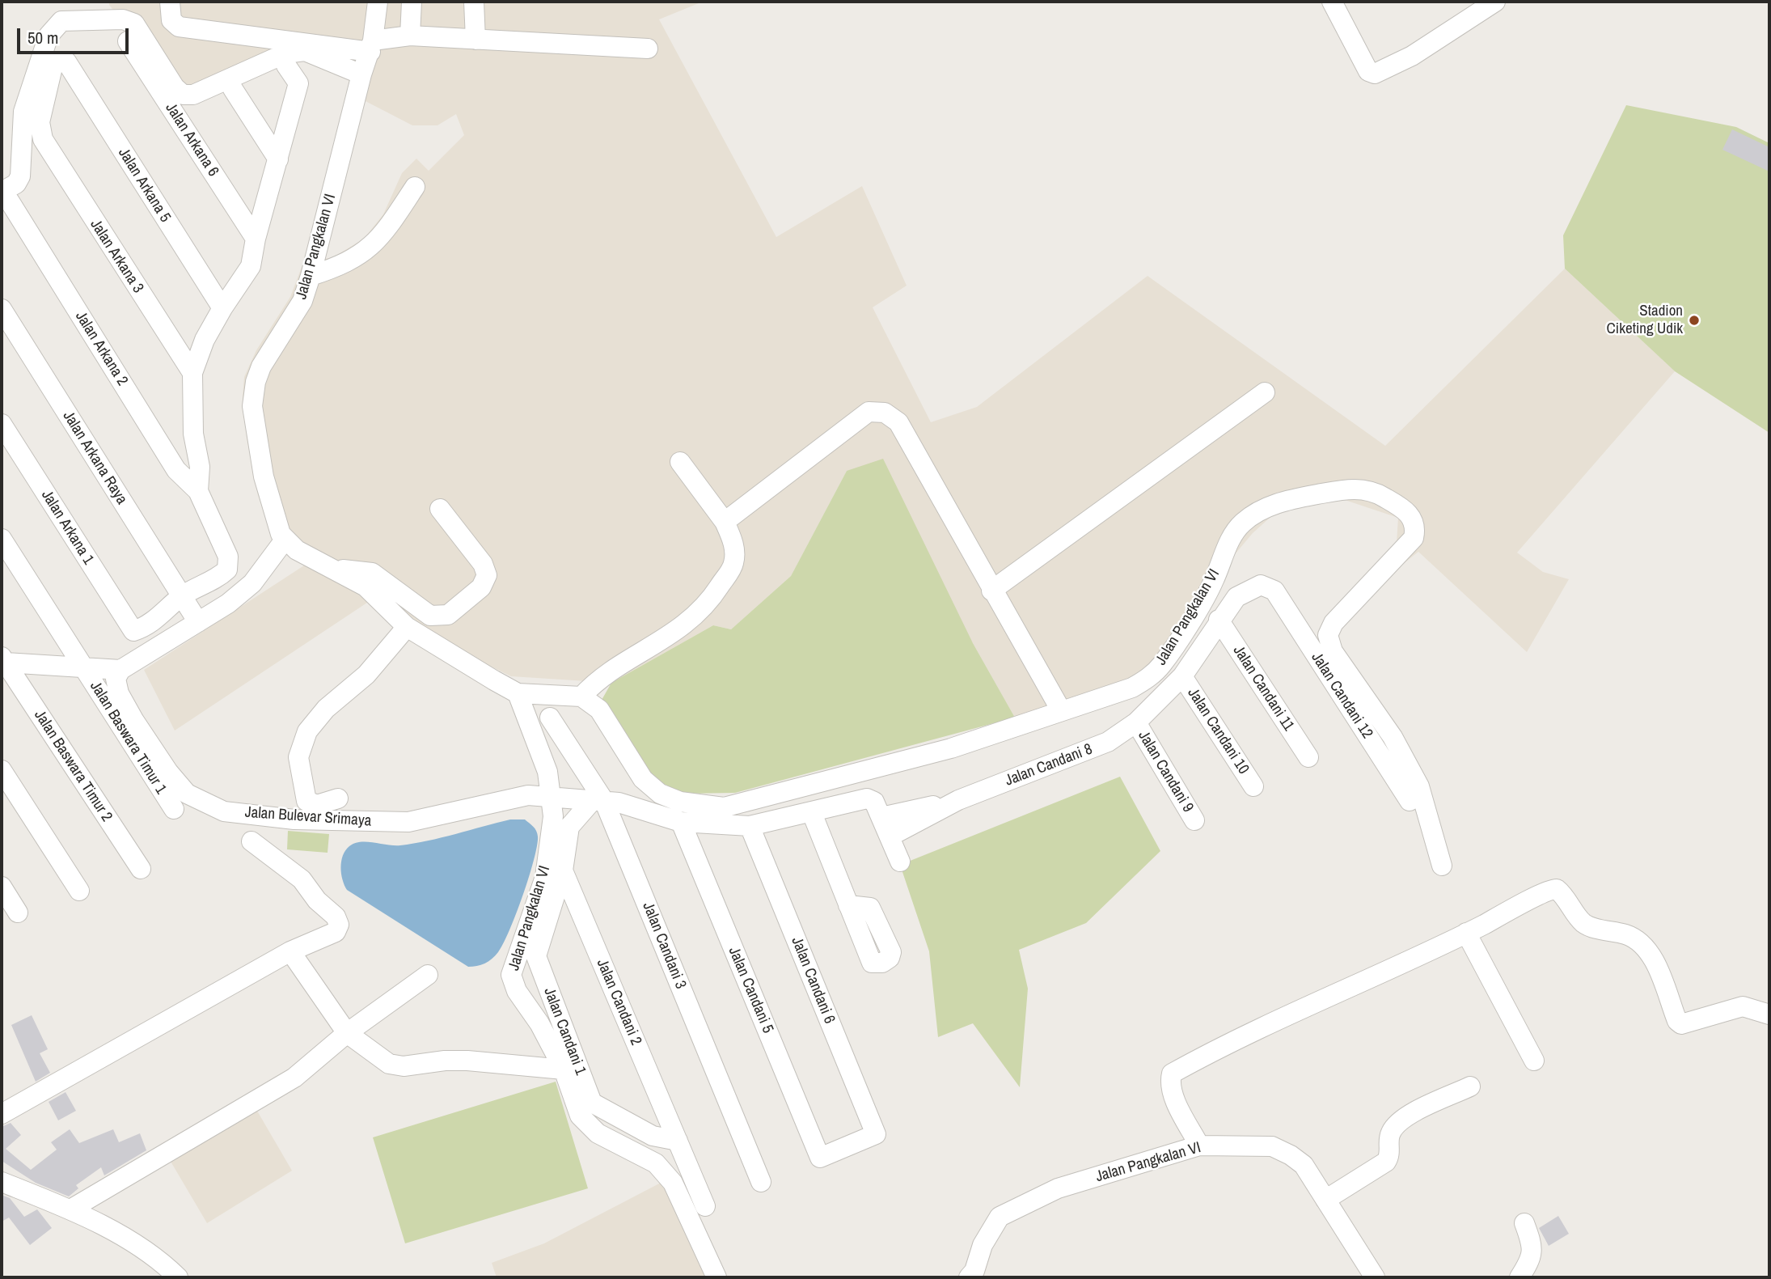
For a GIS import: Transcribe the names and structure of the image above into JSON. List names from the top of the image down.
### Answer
{
  "streets": {
    "street": [
      "Jalan Arkana 6",
      "Jalan Arkana 5",
      "Jalan Pangkalan VI",
      "Jalan Arkana 3",
      "Jalan Arkana 2",
      "Jalan Arkana Raya",
      "Jalan Arkana 1",
      "Jalan Candani 11",
      "Jalan Candani 12",
      "Jalan Candani 10",
      "Jalan Baswara Timur 1",
      "Jalan Candani 8",
      "Jalan Baswara Timur 2",
      "Jalan Candani 9",
      "Jalan Bulevar Srimaya",
      "Jalan Candani 3",
      "Jalan Candani 6",
      "Jalan Candani 5",
      "Jalan Candani 2",
      "Jalan Candani 1"
    ]
  },
  "crossings": [
    ["Jalan Arkana 5", "Jalan Arkana 3"],
    ["Jalan Pangkalan VI", "Jalan Bulevar Srimaya"],
    ["Jalan Arkana Raya", "Jalan Arkana 1"],
    ["Jalan Candani 11", "Jalan Candani 8"],
    ["Jalan Candani 12", "Jalan Candani 8"],
    ["Jalan Candani 10", "Jalan Candani 8"],
    ["Jalan Candani 8", "Jalan Candani 9"],
    ["Jalan Candani 8", "Jalan Bulevar Srimaya"],
    ["Jalan Candani 8", "Jalan Candani 6"],
    ["Jalan Bulevar Srimaya", "Jalan Candani 3"],
    ["Jalan Bulevar Srimaya", "Jalan Candani 6"],
    ["Jalan Bulevar Srimaya", "Jalan Candani 5"],
    ["Jalan Candani 6", "Jalan Candani 5"],
    ["Jalan Candani 2", "Jalan Candani 1"]
  ],
  "places": ["Stadion Ciketing Udik"],
  "scale_bar": "50 m"
}
